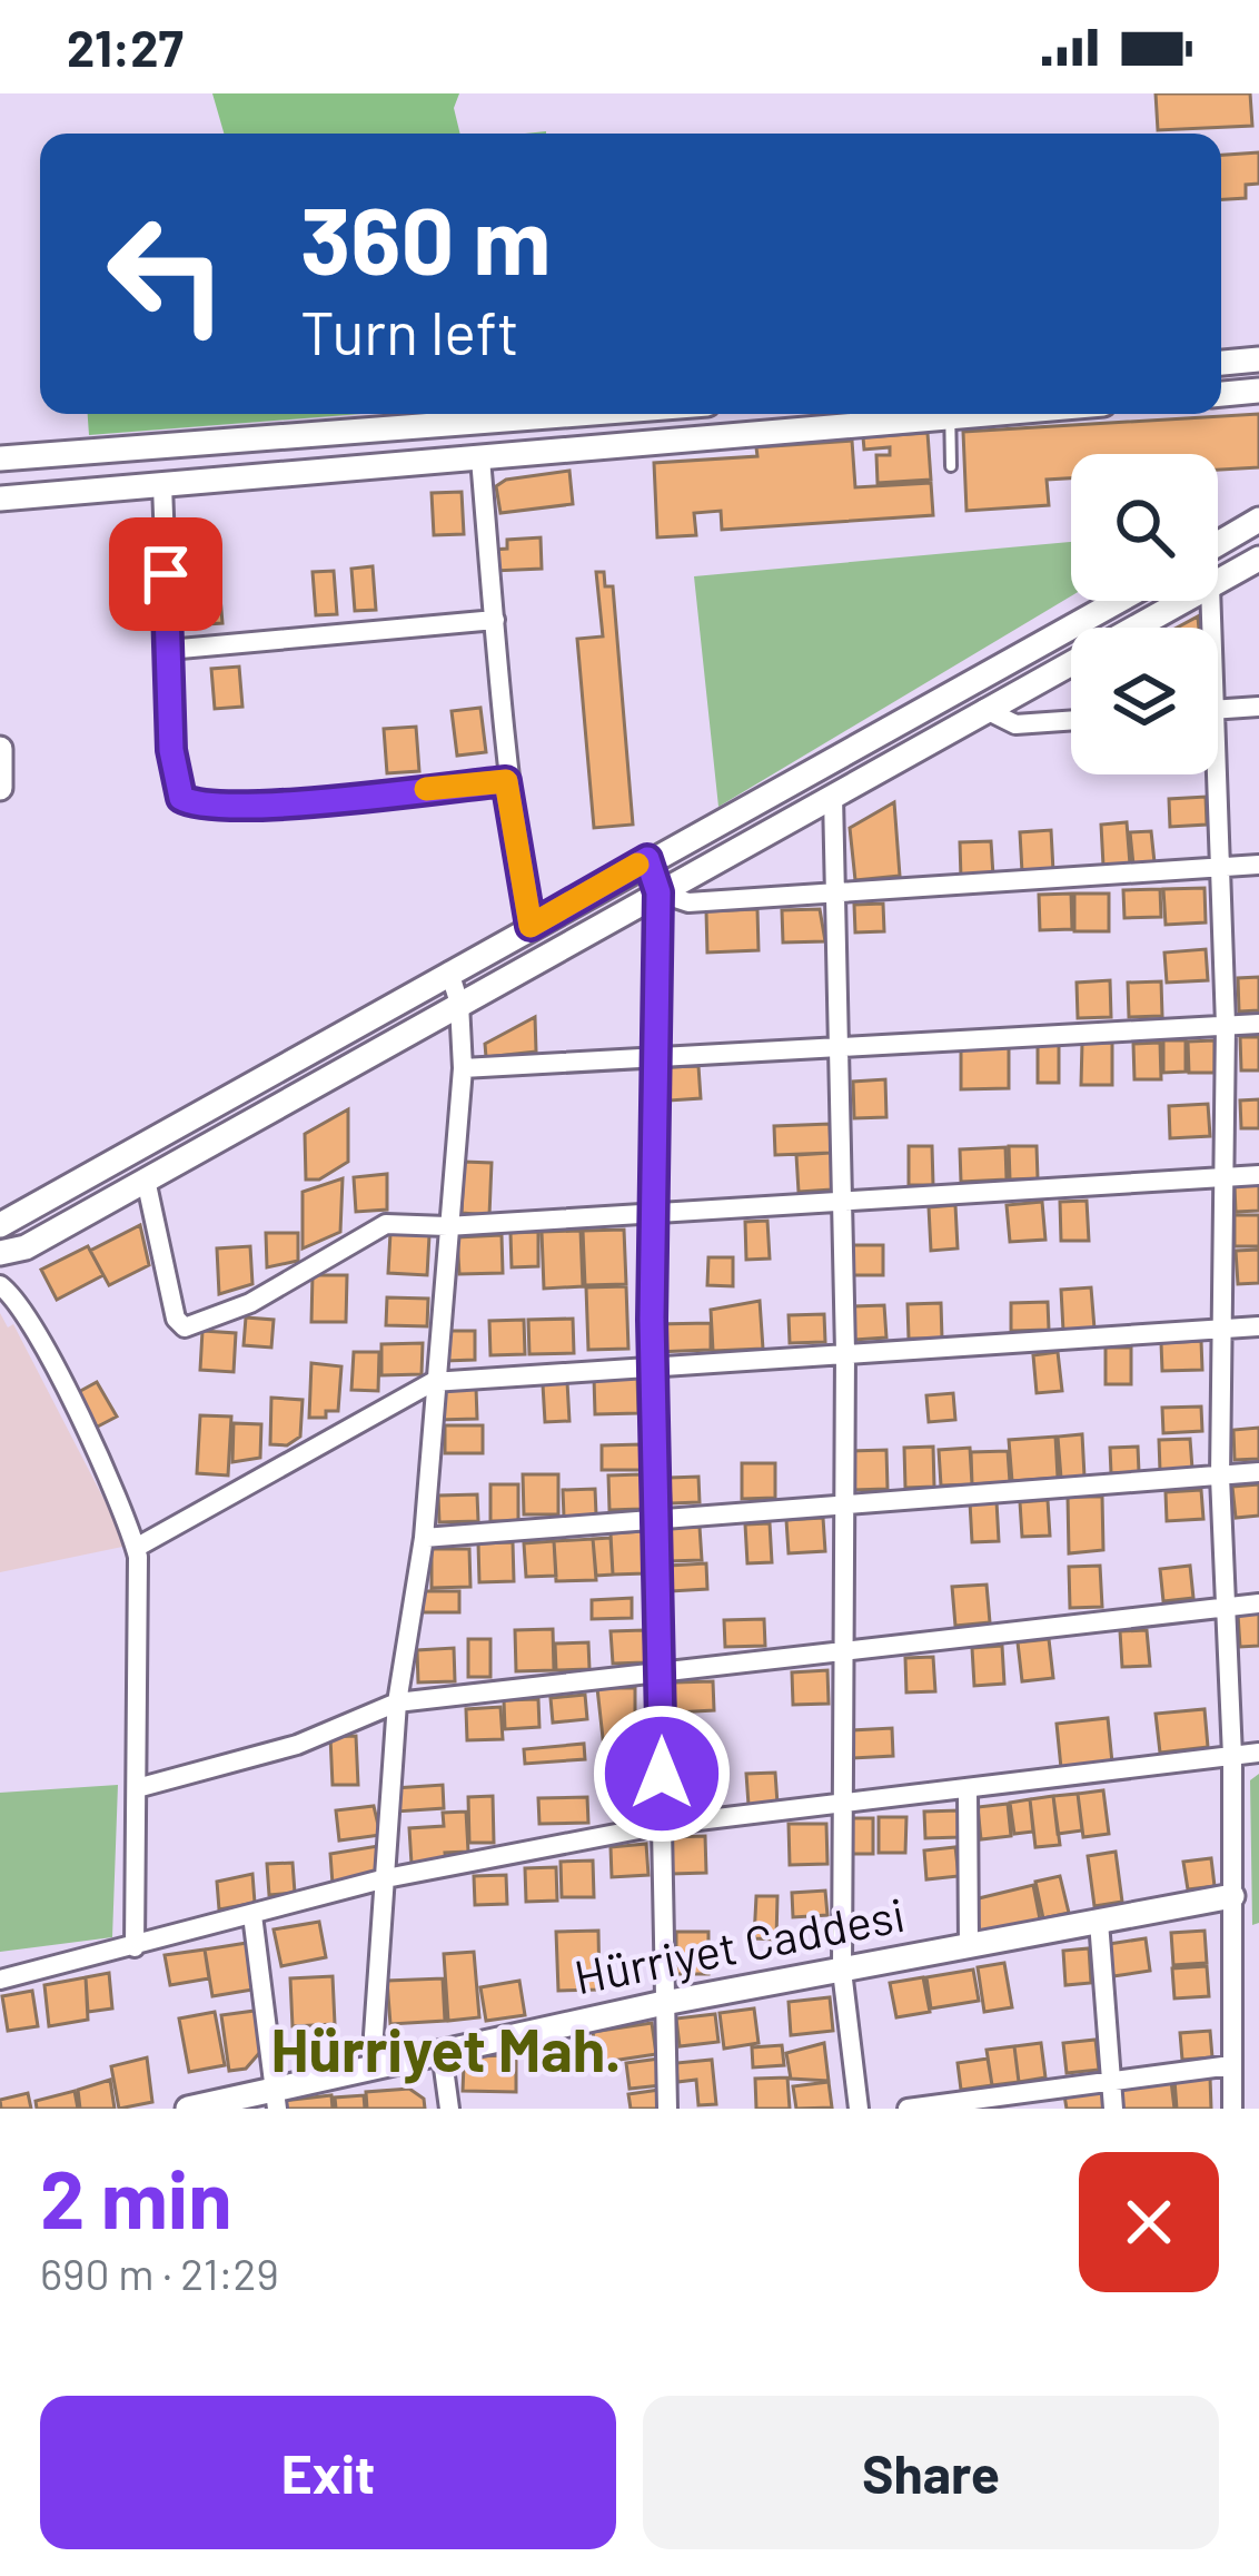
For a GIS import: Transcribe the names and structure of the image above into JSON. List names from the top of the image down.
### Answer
{
  "streets": {
    "street": ["Hürriyet Caddesi"]
  },
  "districts": ["Hürriyet Mah."],
  "page": {
    "status": "21:27",
    "turn": ["360 m", "Turn left"],
    "heading": ["2 min", "690 m · 21:29"],
    "buttons": ["Exit", "Share"]
  }
}
